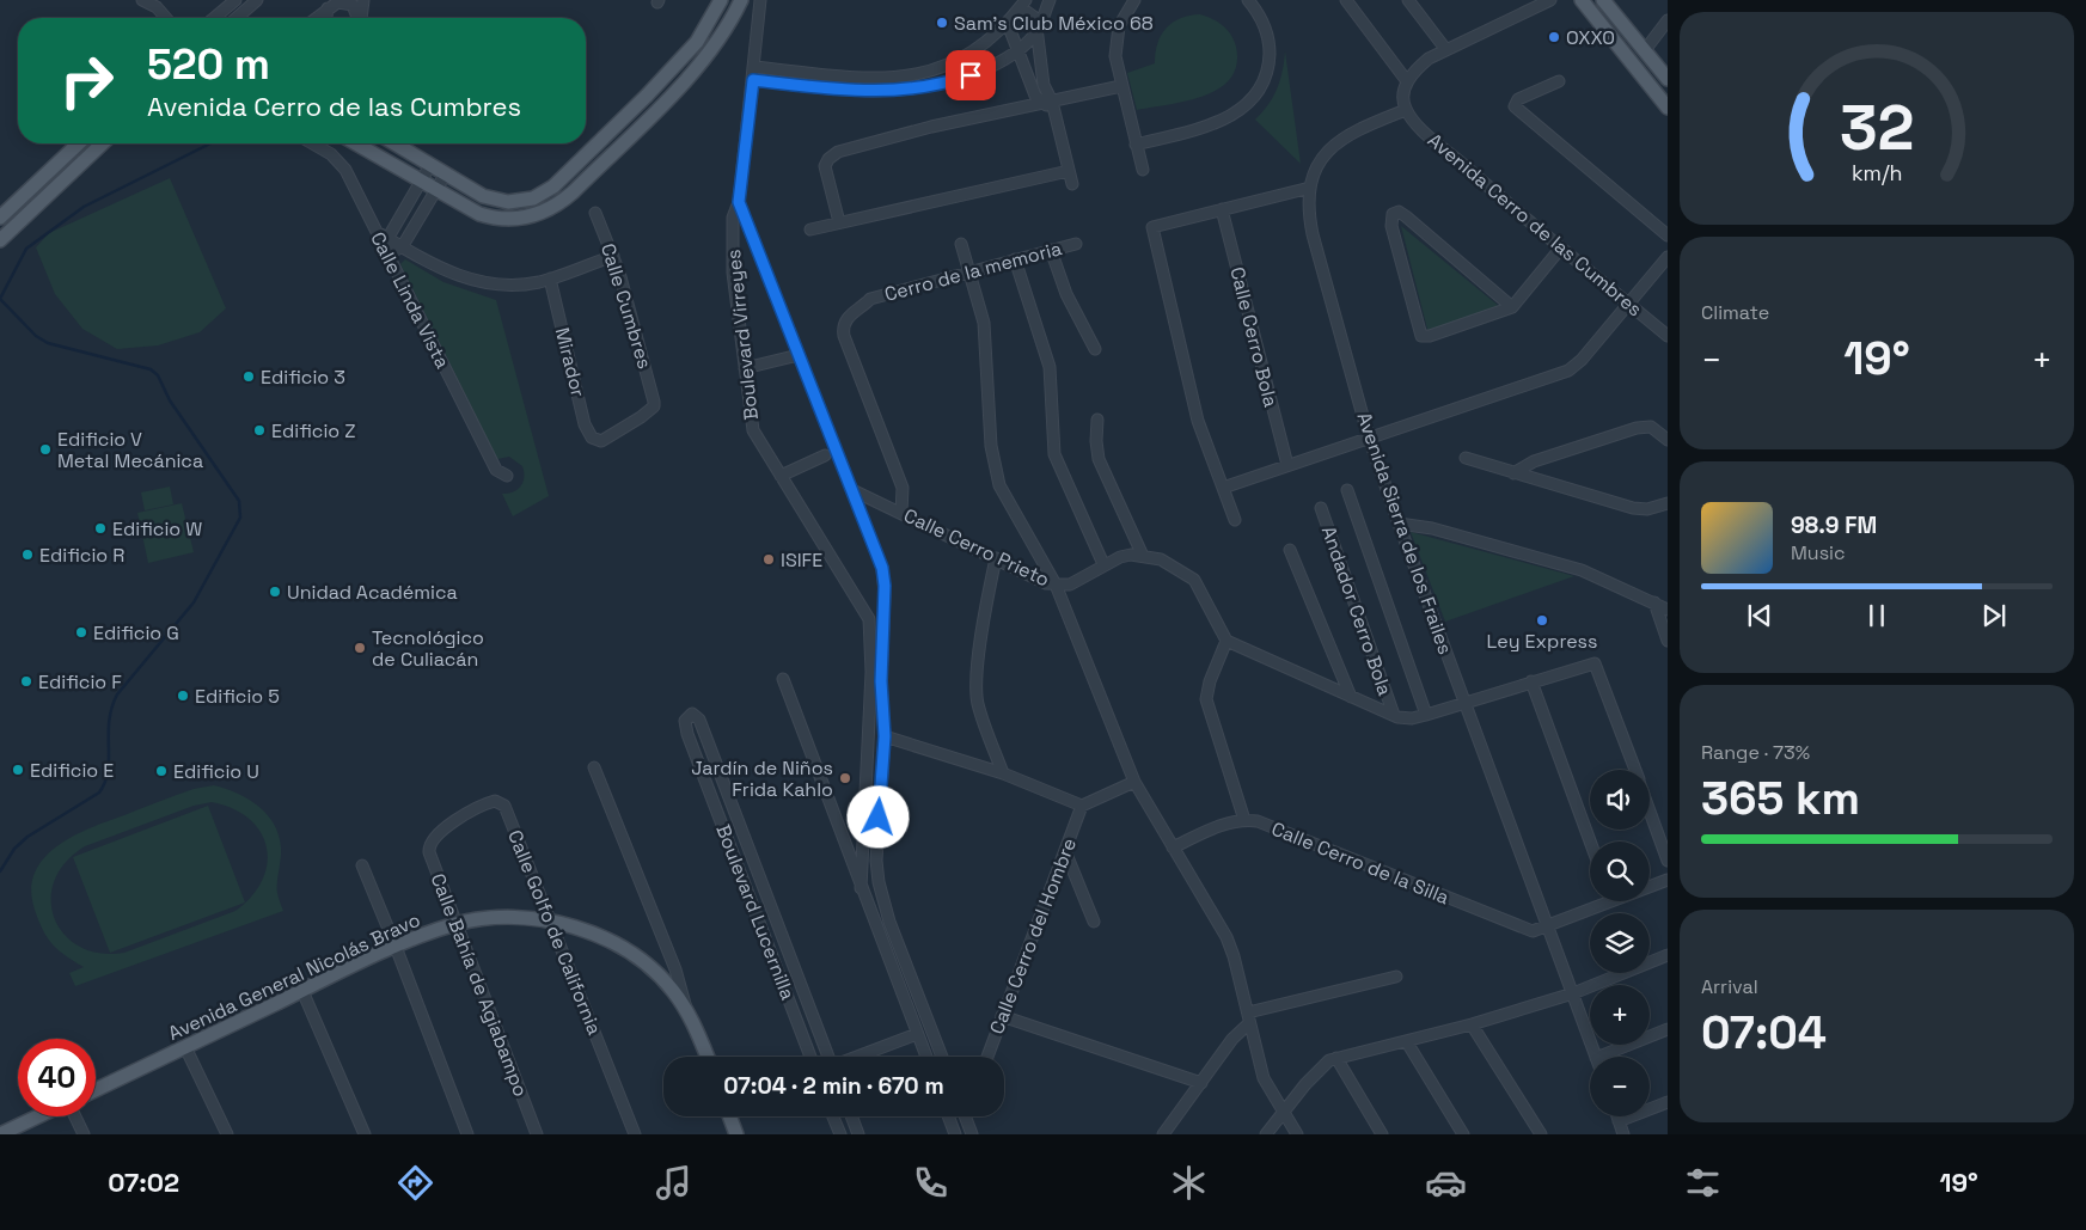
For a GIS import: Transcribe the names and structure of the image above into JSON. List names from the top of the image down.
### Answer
{
  "streets": {
    "main road": ["Avenida General Nicolás Bravo"],
    "street": [
      "Avenida Cerro de las Cumbres",
      "Cerro de la memoria",
      "Calle Linda Vista",
      "Calle Cumbres",
      "Boulevard Virreyes",
      "Calle Cerro Bola",
      "Mirador",
      "Avenida Sierra de los Frailes",
      "Calle Cerro Prieto",
      "Andador Cerro Bola",
      "Calle Cerro de la Silla",
      "Boulevard Lucernilla",
      "Calle Golfo de California",
      "Calle Cerro del Hombre",
      "Calle Bahía de Agiabampo"
    ]
  },
  "crossings": [
    ["Avenida Cerro de las Cumbres", "Avenida Sierra de los Frailes"],
    ["Cerro de la memoria", "Calle Cerro Prieto"],
    ["Calle Cumbres", "Mirador"],
    ["Avenida Sierra de los Frailes", "Calle Cerro de la Silla"],
    ["Calle Golfo de California", "Avenida General Nicolás Bravo"],
    ["Calle Golfo de California", "Calle Bahía de Agiabampo"],
    ["Avenida General Nicolás Bravo", "Calle Bahía de Agiabampo"]
  ],
  "places": [
    "Sam's Club México 68",
    "OXXO",
    "Edificio 3",
    "Edificio Z",
    "Edificio V Metal Mecánica",
    "Edificio W",
    "Edificio R",
    "ISIFE",
    "Unidad Académica",
    "Ley Express",
    "Edificio G",
    "Tecnológico de Culiacán",
    "Edificio F",
    "Edificio 5",
    "Edificio E",
    "Edificio U",
    "Jardín de Niños Frida Kahlo"
  ],
  "page": {
    "turn": ["520 m", "Avenida Cerro de las Cumbres"],
    "tile": [
      "Climate",
      ["Range · 73%", "365 km"],
      ["Arrival", "07:04"]
    ],
    "heat": ["−", "19°", "+"],
    "song": ["98.9 FM", "Music"],
    "map_buttons": ["+", "−"],
    "limit": "40",
    "trip": "07:04 · 2 min · 670 m",
    "tabs": ["07:02", "19°"],
    "gauge": ["32", "km/h"]
  }
}
